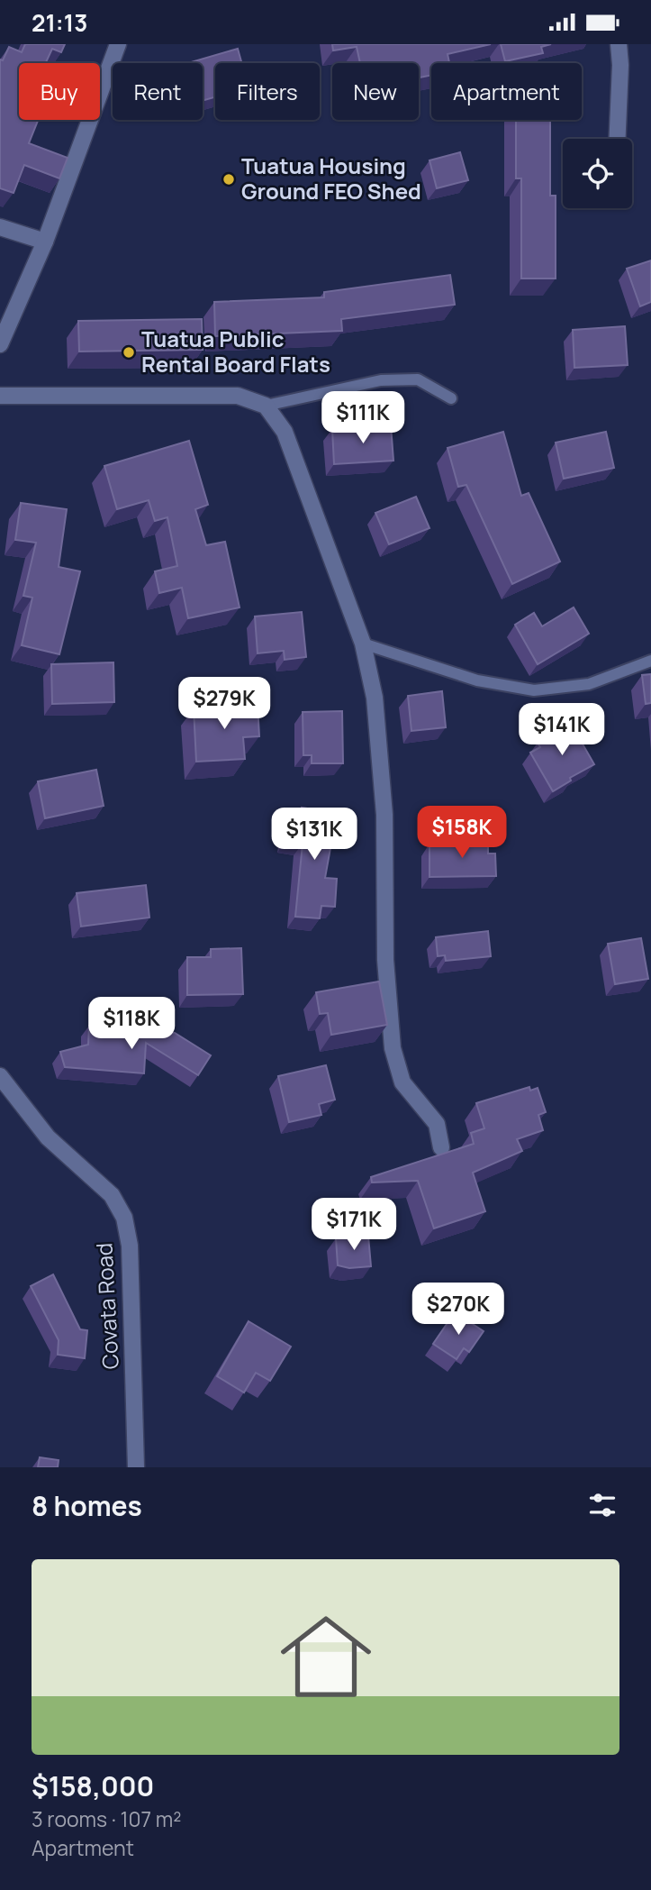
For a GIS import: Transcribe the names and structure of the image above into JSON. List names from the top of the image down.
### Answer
{
  "streets": {
    "street": ["Covata Road"]
  },
  "places": ["Tuatua Housing Ground FEO Shed", "Tuatua Public Rental Board Flats"],
  "page": {
    "status": "21:13",
    "chip": [
      "Buy",
      "Rent",
      "Filters",
      "New",
      "Apartment"
    ],
    "price": [
      "$111K",
      "$279K",
      "$141K",
      "$158K",
      "$131K",
      "$118K",
      "$171K",
      "$270K"
    ],
    "heading": "8 homes",
    "list": [
      {
        "name": "$158,000",
        "note": "3 rooms · 107 m² · Apartment"
      }
    ]
  }
}
